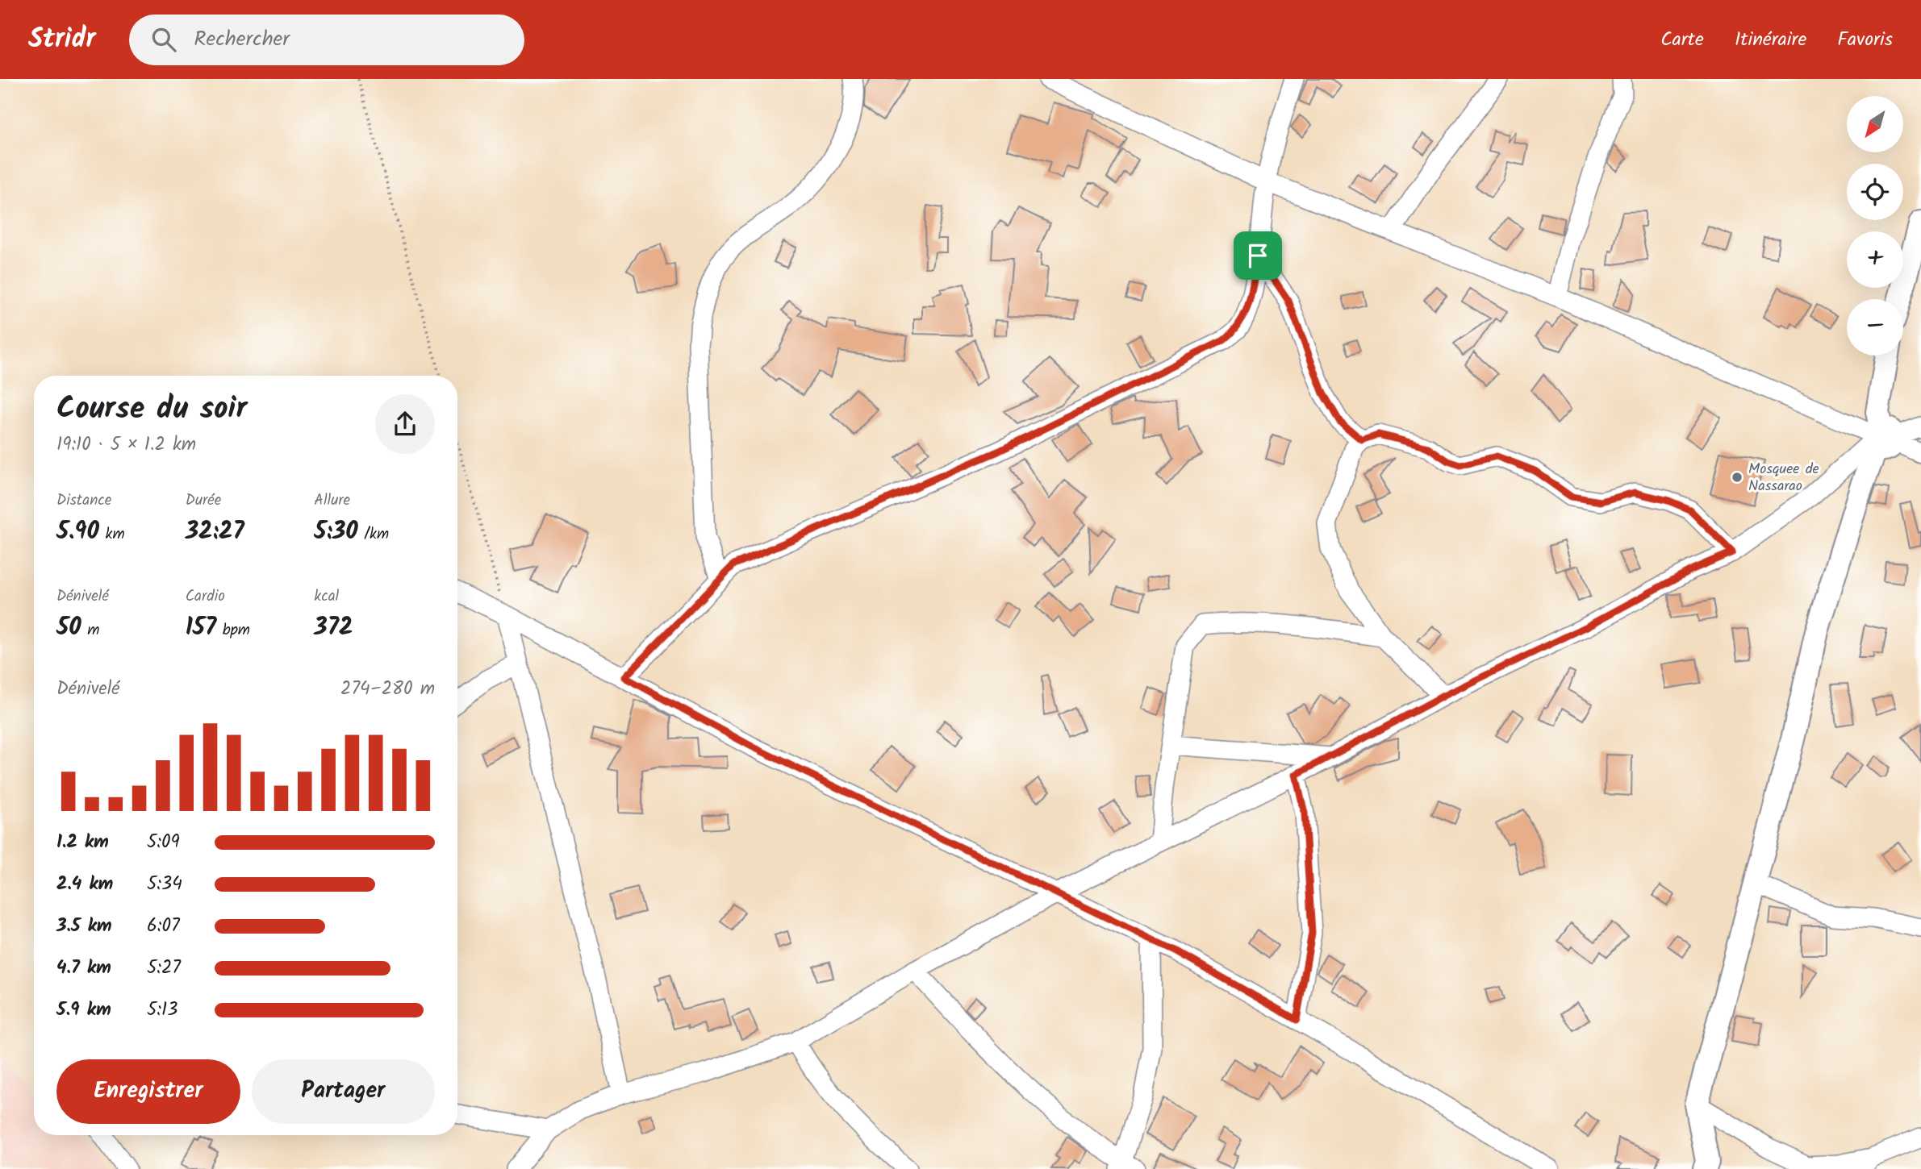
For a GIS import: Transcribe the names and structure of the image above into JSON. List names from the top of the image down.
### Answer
{
  "places": ["Mosquee de Nassarao"],
  "north": "bottom left",
  "page": {
    "header": "Stridr",
    "search": "Rechercher",
    "nav": ["Carte", "Itinéraire", "Favoris"],
    "map_buttons": ["+", "−"],
    "heading": ["Course du soir", "19:10 · 5 × 1.2 km"],
    "stats": [
      ["Distance", "5.90 km"],
      ["Durée", "32:27"],
      ["Allure", "5:30 /km"],
      ["Dénivelé", "50 m"],
      ["Cardio", "157 bpm"],
      ["kcal", "372"]
    ],
    "chart": ["Dénivelé", "274–280 m"],
    "list": [
      {
        "name": "1.2 km",
        "note": "5:09"
      },
      {
        "name": "2.4 km",
        "note": "5:34"
      },
      {
        "name": "3.5 km",
        "note": "6:07"
      },
      {
        "name": "4.7 km",
        "note": "5:27"
      },
      {
        "name": "5.9 km",
        "note": "5:13"
      }
    ],
    "buttons": ["Enregistrer", "Partager"]
  }
}
